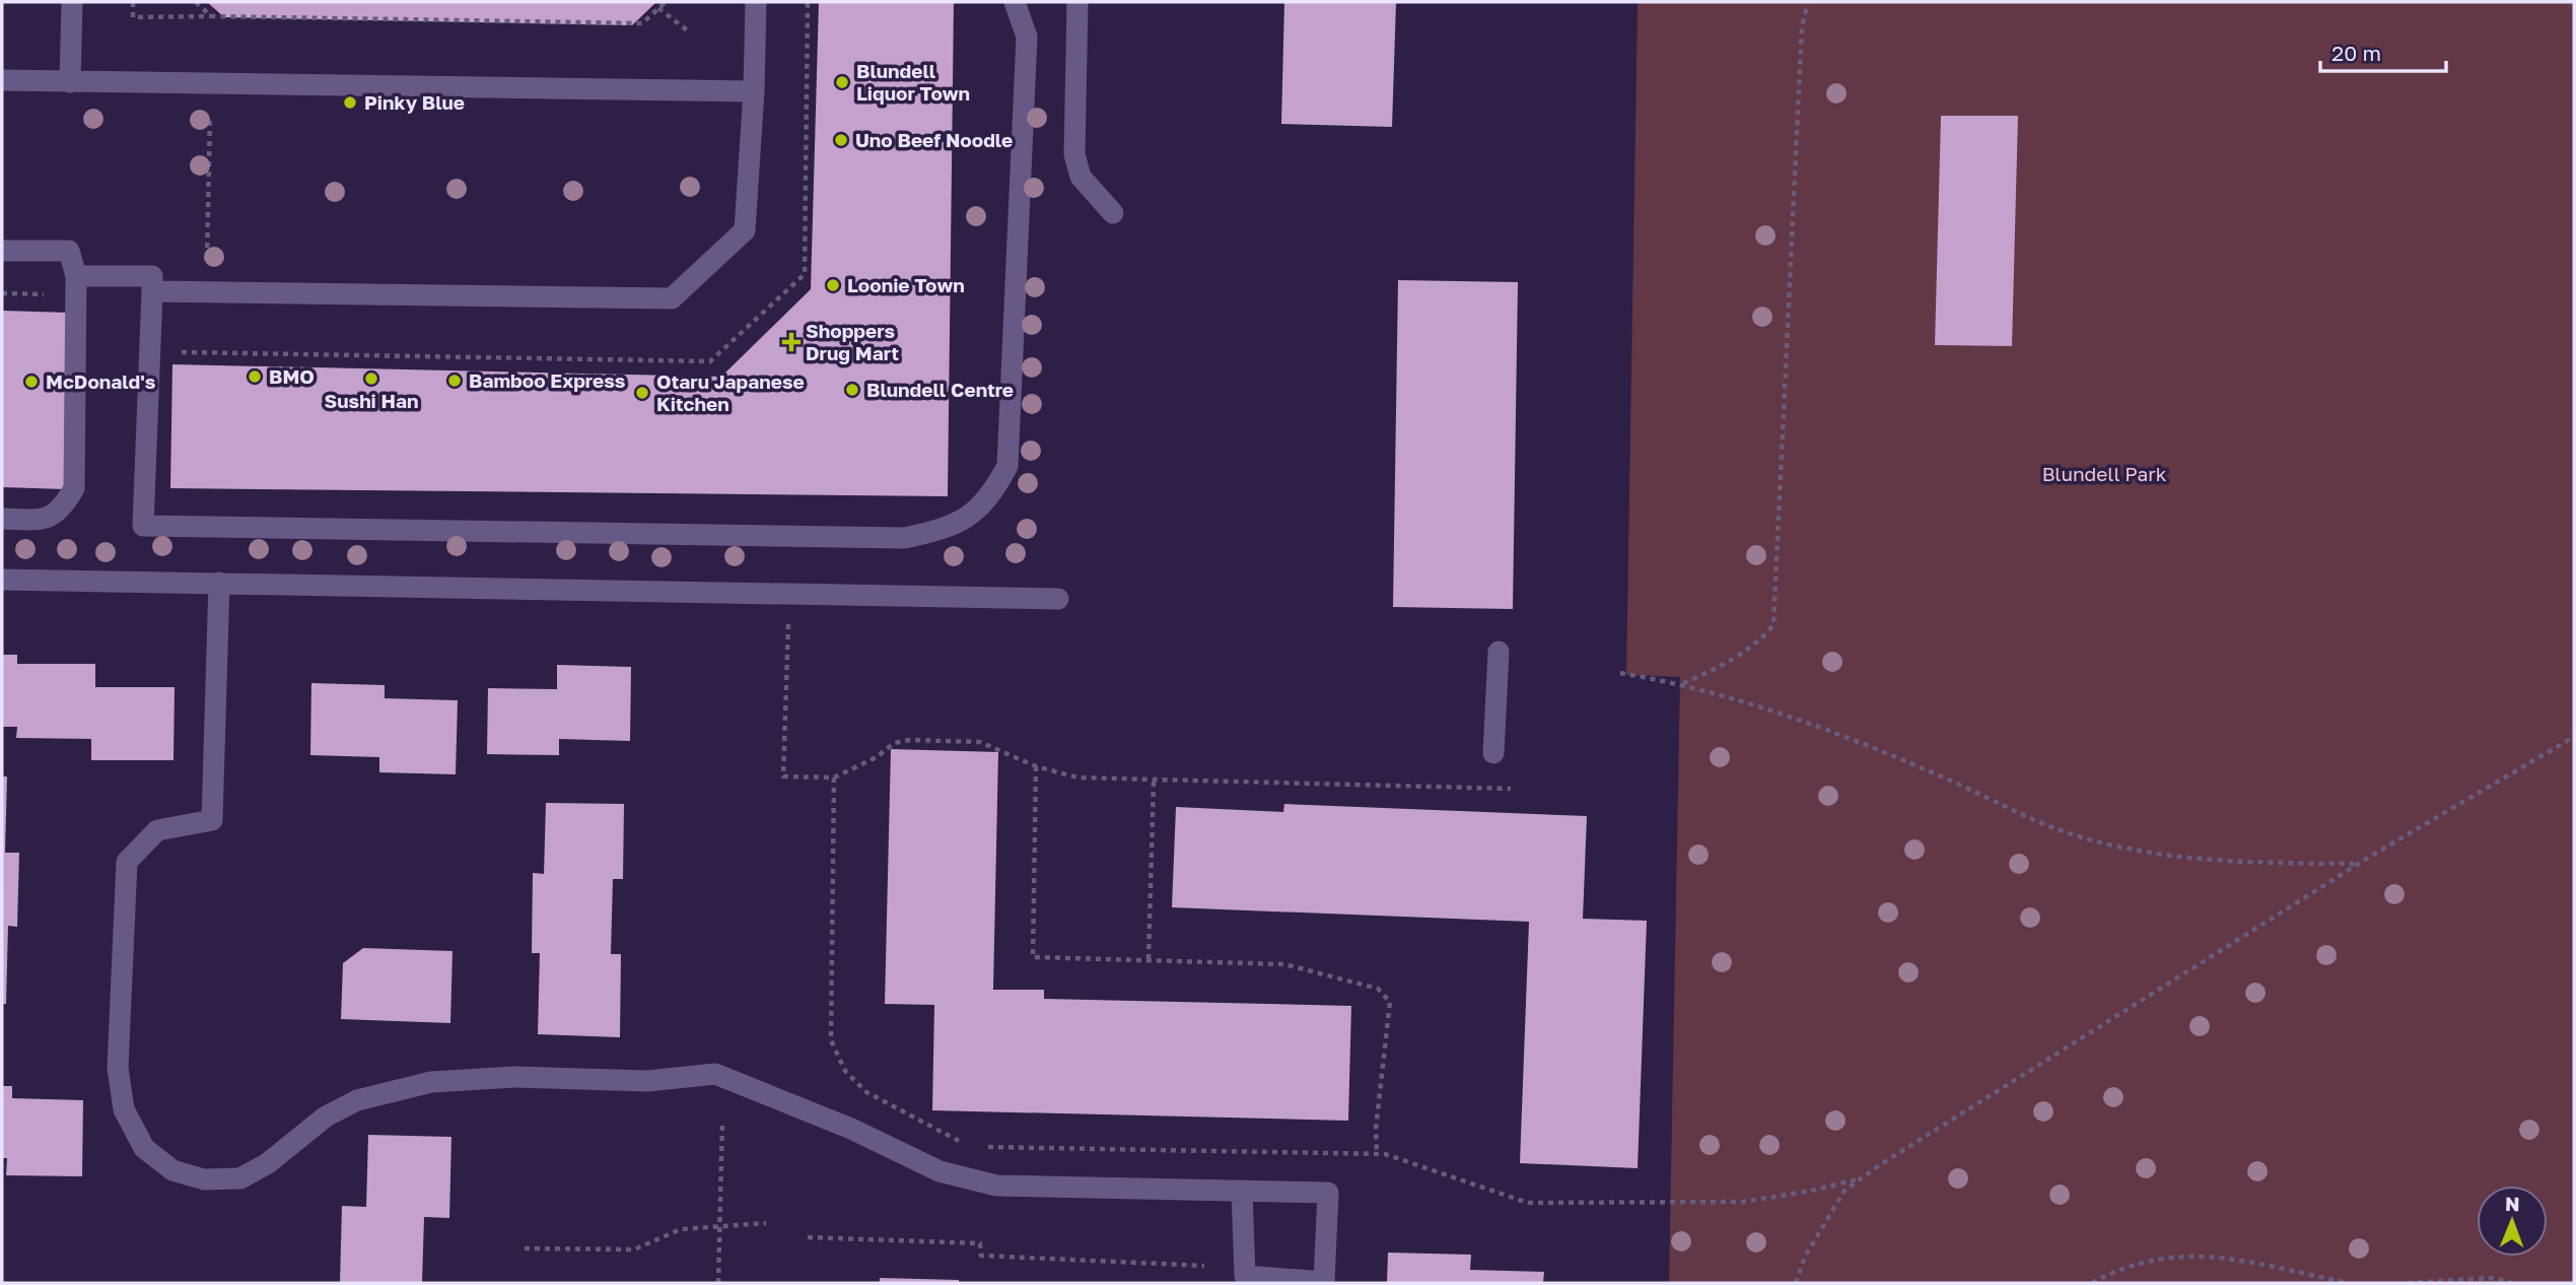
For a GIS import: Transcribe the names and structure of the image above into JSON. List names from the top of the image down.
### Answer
{
  "parks": ["Blundell Park"],
  "places": {
    "other": [
      "Blundell Liquor Town",
      "Pinky Blue",
      "Uno Beef Noodle",
      "Loonie Town",
      "BMO",
      "Sushi Han",
      "Bamboo Express",
      "McDonald's",
      "Blundell Centre",
      "Otaru Japanese Kitchen"
    ],
    "health": ["Shoppers Drug Mart"]
  },
  "scale_bar": "20 m",
  "north": "top"
}
